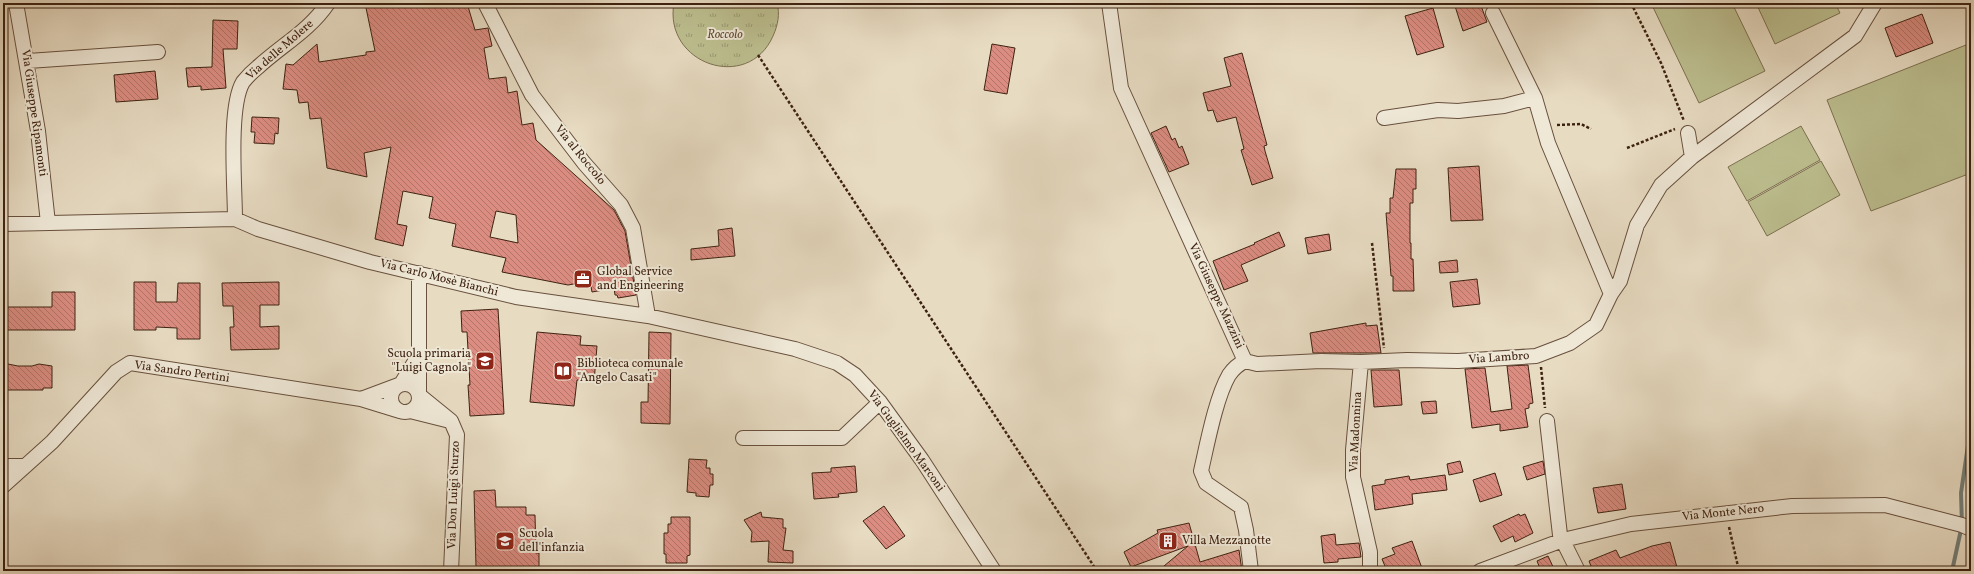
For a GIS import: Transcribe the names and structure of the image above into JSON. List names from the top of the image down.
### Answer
{
  "streets": {
    "street": [
      "Via delle Molere",
      "Via Giuseppe Ripamonti",
      "Via al Roccolo",
      "Via Carlo Mosè Bianchi",
      "Via Giuseppe Mazzini",
      "Via Lambro",
      "Via Sandro Pertini",
      "Via Madonnina",
      "Via Guglielmo Marconi",
      "Via Don Luigi Sturzo",
      "Via Monte Nero"
    ]
  },
  "crossings": [
    ["Via delle Molere", "Via Carlo Mosè Bianchi"],
    ["Via al Roccolo", "Via Carlo Mosè Bianchi"],
    ["Via al Roccolo", "Via Guglielmo Marconi"],
    ["Via Carlo Mosè Bianchi", "Via Guglielmo Marconi"],
    ["Via Giuseppe Mazzini", "Via Lambro"],
    ["Via Lambro", "Via Madonnina"],
    ["Via Sandro Pertini", "Via Don Luigi Sturzo"]
  ],
  "parks": ["Roccolo"],
  "places": {
    "office": ["Global Service and Engineering"],
    "school or university": ["Scuola primaria \"Luigi Cagnola\"", "Scuola dell'infanzia"],
    "library": ["Biblioteca comunale \"Angelo Casati\""],
    "building": ["Villa Mezzanotte"]
  }
}
